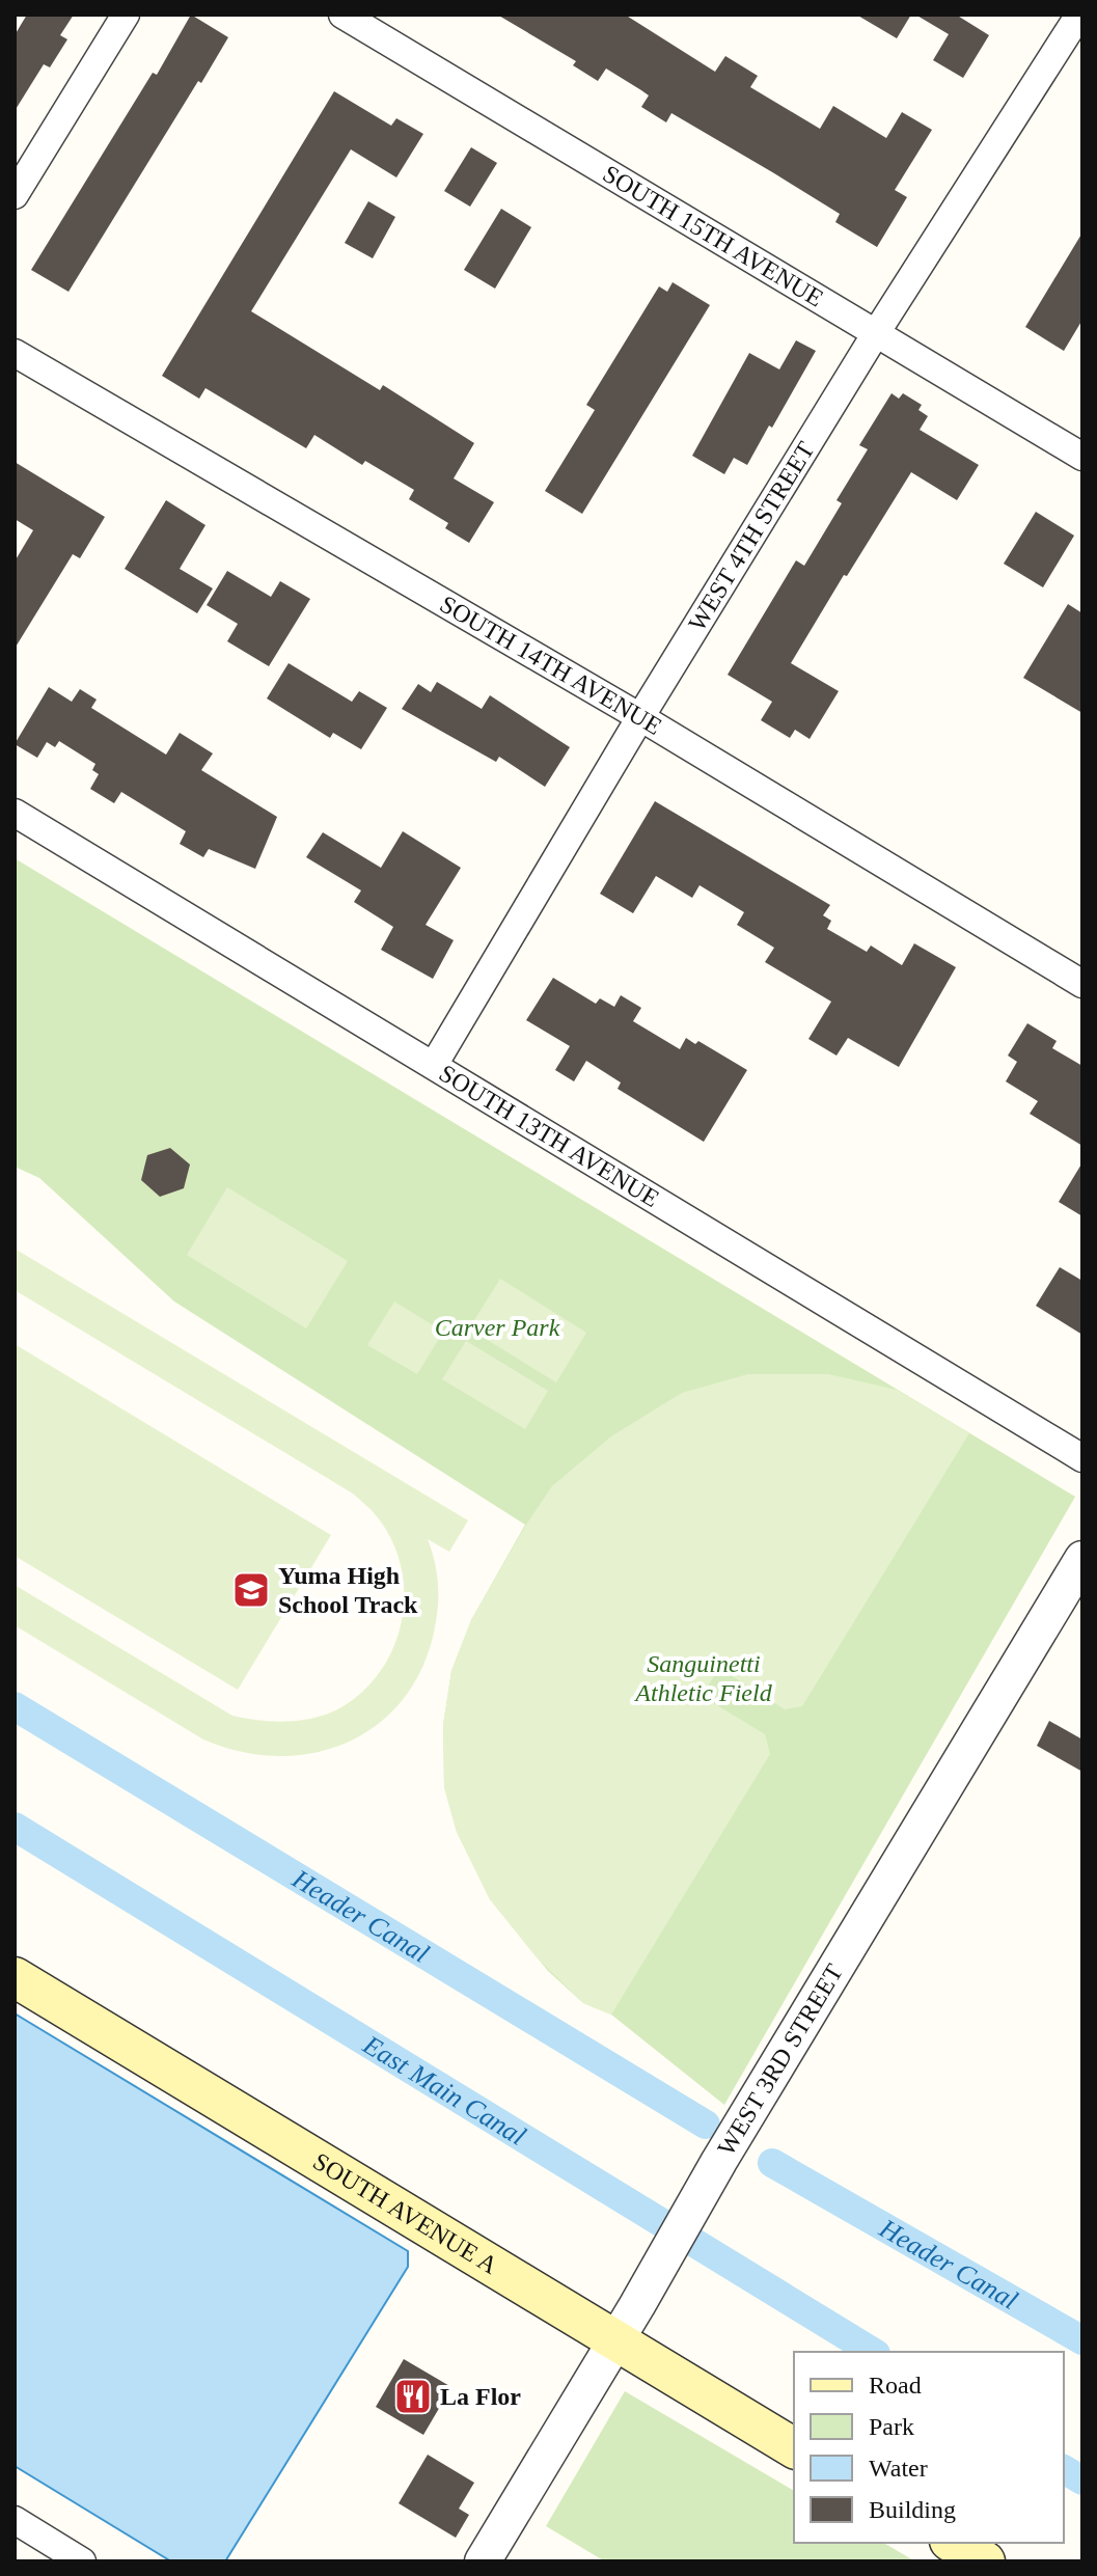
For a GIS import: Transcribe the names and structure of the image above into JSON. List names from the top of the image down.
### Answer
{
  "streets": {
    "main road": ["SOUTH AVENUE A"],
    "street": [
      "SOUTH 15TH AVENUE",
      "WEST 4TH STREET",
      "SOUTH 14TH AVENUE",
      "SOUTH 13TH AVENUE",
      "WEST 3RD STREET"
    ]
  },
  "crossings": [
    ["SOUTH 15TH AVENUE", "WEST 4TH STREET"],
    ["WEST 4TH STREET", "SOUTH 14TH AVENUE"],
    ["WEST 4TH STREET", "SOUTH 13TH AVENUE"],
    ["WEST 3RD STREET", "SOUTH AVENUE A"]
  ],
  "water": ["Header Canal", "East Main Canal"],
  "parks": ["Carver Park", "Sanguinetti Athletic Field"],
  "places": {
    "school or university": ["Yuma High School Track"],
    "restaurant": ["La Flor"]
  },
  "legend": [
    "Road",
    "Park",
    "Water",
    "Building"
  ]
}
